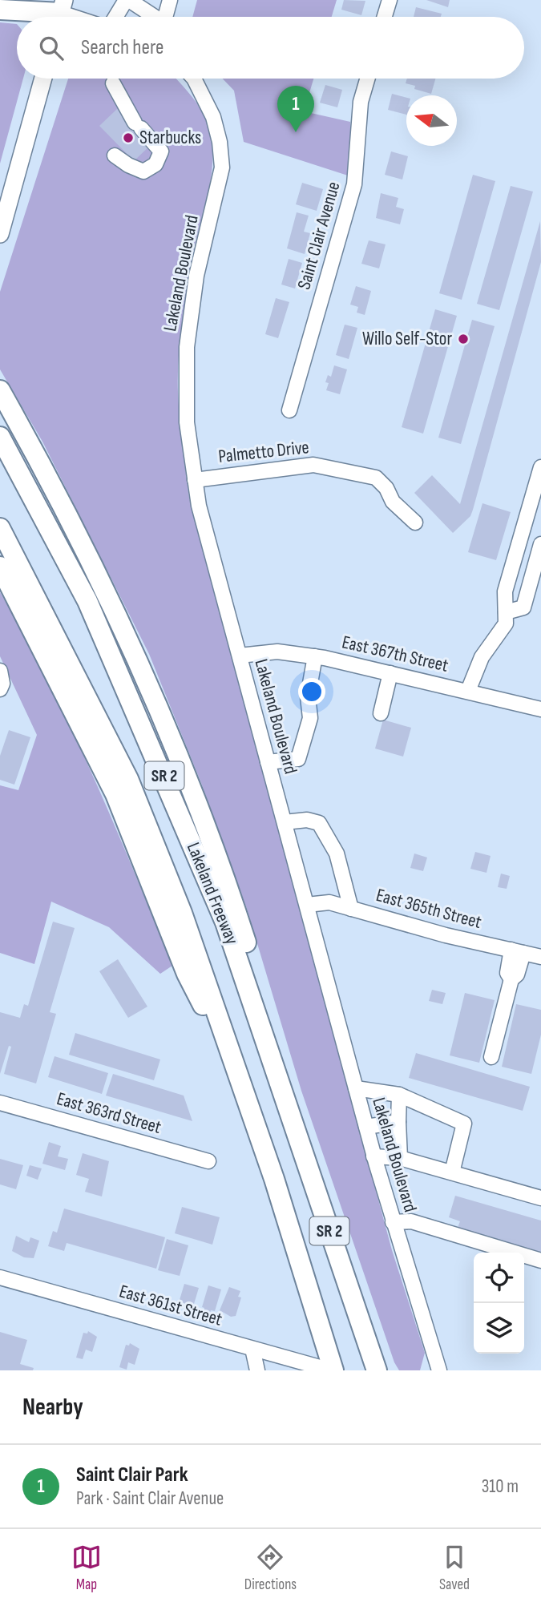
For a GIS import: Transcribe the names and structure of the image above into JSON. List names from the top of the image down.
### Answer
{
  "streets": {
    "highway": ["SR 2", "Lakeland Freeway"],
    "street": [
      "Saint Clair Avenue",
      "Lakeland Boulevard",
      "Palmetto Drive",
      "East 367th Street",
      "East 365th Street",
      "East 363rd Street",
      "East 361st Street"
    ]
  },
  "crossings": [
    ["Lakeland Boulevard", "Palmetto Drive"],
    ["Lakeland Boulevard", "East 367th Street"],
    ["Lakeland Boulevard", "East 365th Street"],
    ["Lakeland Freeway", "East 361st Street"]
  ],
  "places": ["Starbucks", "Willo Self-Stor"],
  "north": "left",
  "page": {
    "search": "Search here",
    "pins": "1",
    "heading": "Nearby",
    "list": [
      {
        "mark": "1",
        "name": "Saint Clair Park",
        "note": "Park · Saint Clair Avenue",
        "value": "310 m"
      }
    ],
    "nav": ["Map", "Directions", "Saved"]
  }
}
